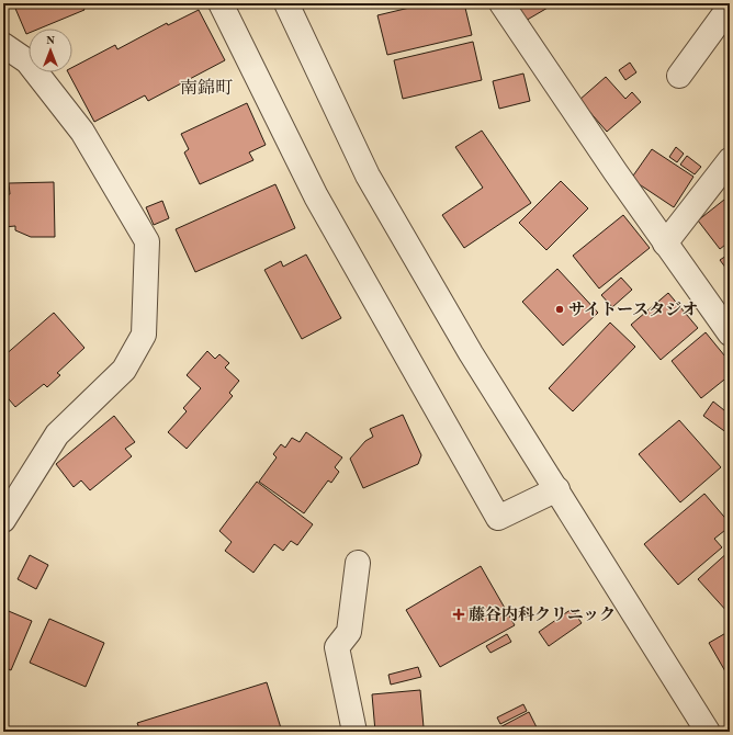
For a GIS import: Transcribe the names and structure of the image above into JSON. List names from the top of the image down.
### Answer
{
  "districts": ["南錦町"],
  "places": {
    "other": ["サイトースタジオ"],
    "health": ["藤谷内科クリニック"]
  },
  "north": "top"
}
